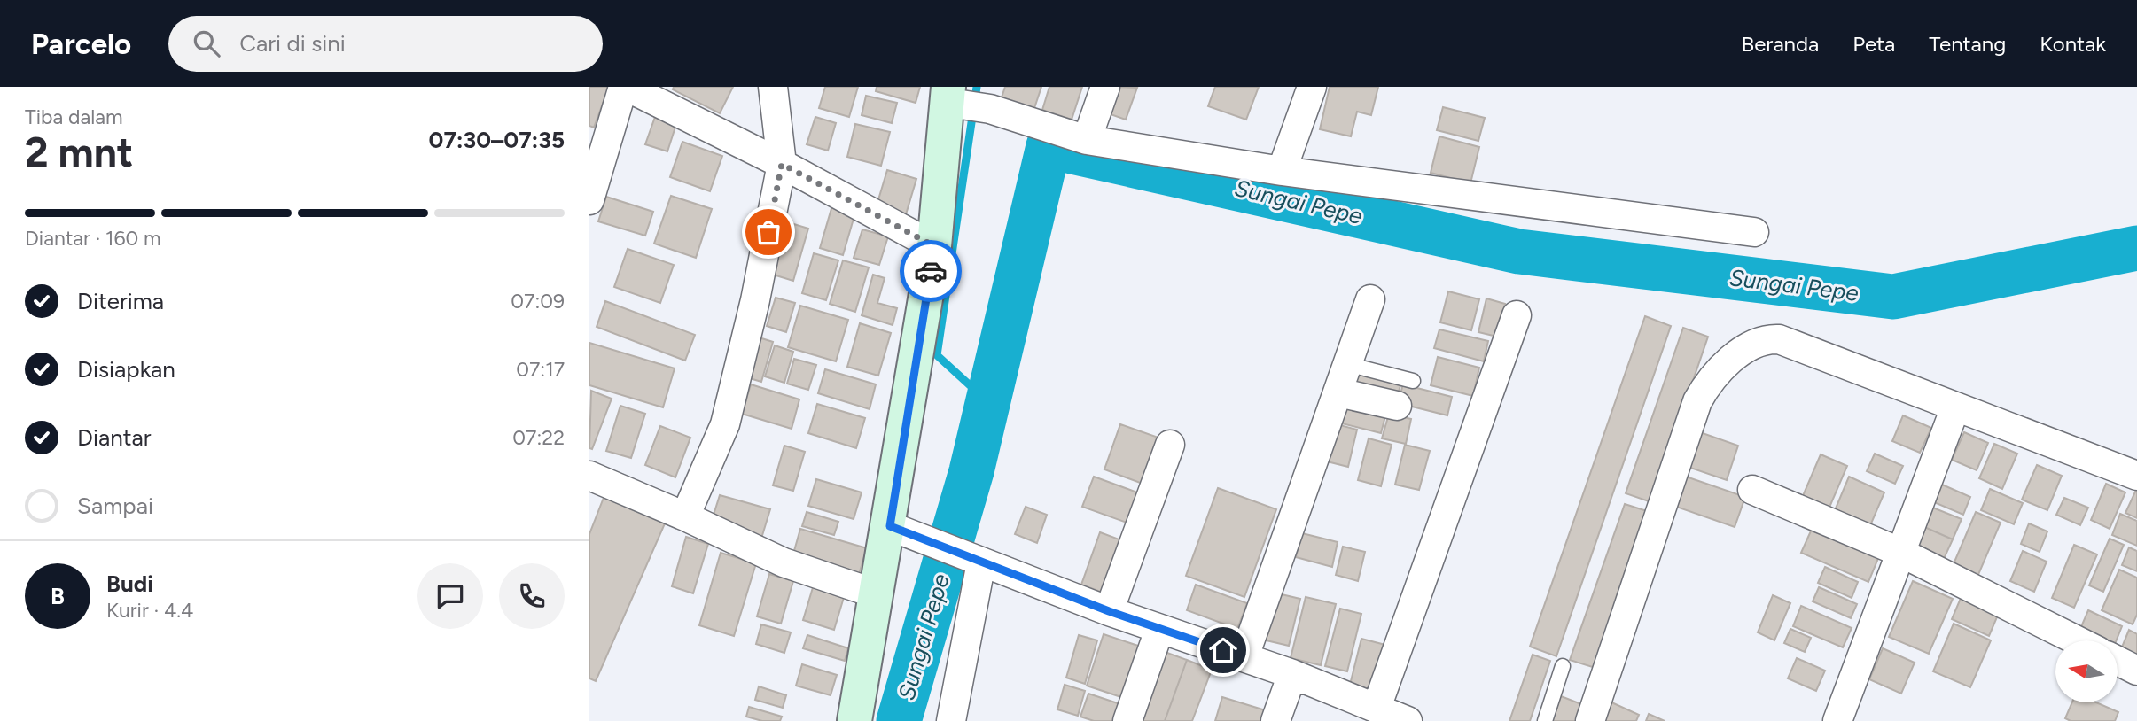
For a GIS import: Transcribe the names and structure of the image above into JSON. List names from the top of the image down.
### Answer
{
  "water": ["Sungai Pepe"],
  "north": "left",
  "page": {
    "header": "Parcelo",
    "search": "Cari di sini",
    "nav": [
      "Beranda",
      "Peta",
      "Tentang",
      "Kontak"
    ],
    "heading": ["2 mnt", "Tiba dalam", "07:30–07:35"],
    "panel": ["Budi", "Kurir · 4.4"],
    "bar": "Diantar · 160 m",
    "list": [
      ["Diterima", "07:09"],
      ["Disiapkan", "07:17"],
      ["Diantar", "07:22"],
      "Sampai"
    ],
    "round": "B"
  }
}
